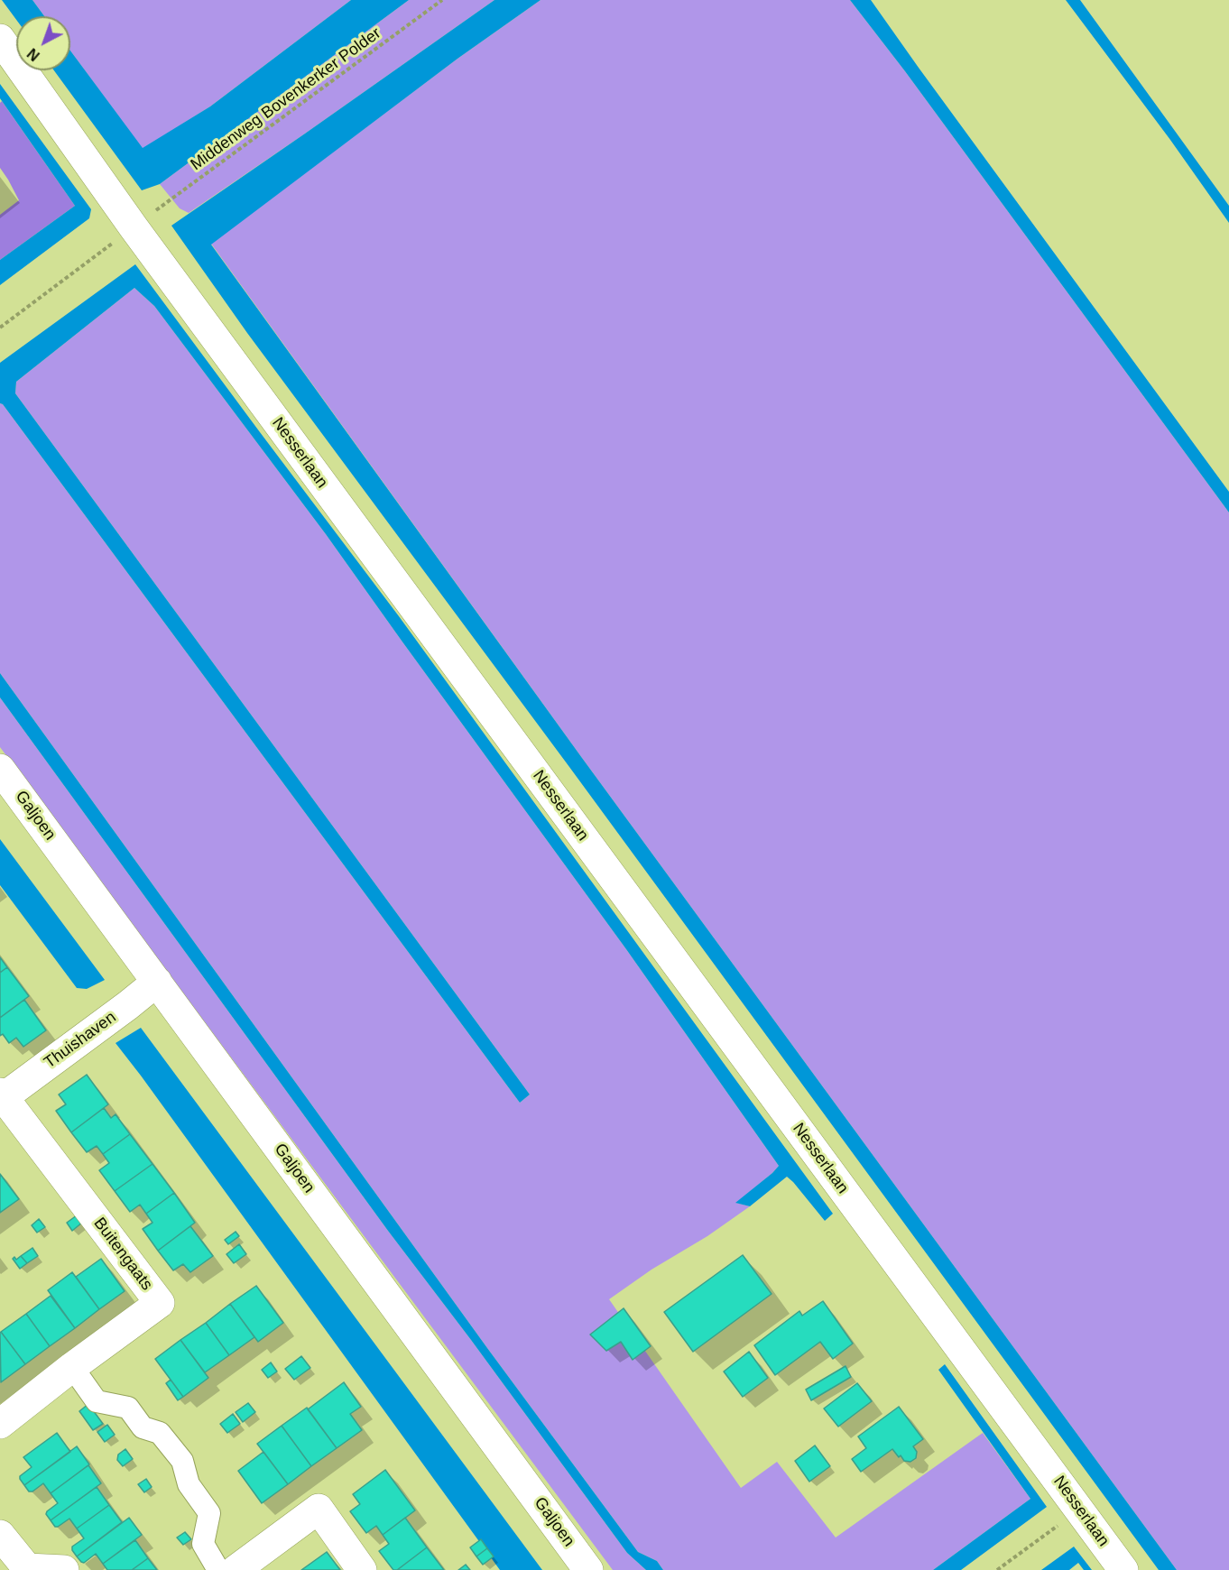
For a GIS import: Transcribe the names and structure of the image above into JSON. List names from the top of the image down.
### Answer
{
  "streets": {
    "street": [
      "Nesserlaan",
      "Galjoen",
      "Thuishaven",
      "Buitengaats"
    ],
    "path": ["Middenweg Bovenkerker Polder"]
  },
  "crossings": [
    ["Middenweg Bovenkerker Polder", "Nesserlaan"],
    ["Galjoen", "Thuishaven"],
    ["Thuishaven", "Buitengaats"]
  ],
  "north": "bottom left"
}
